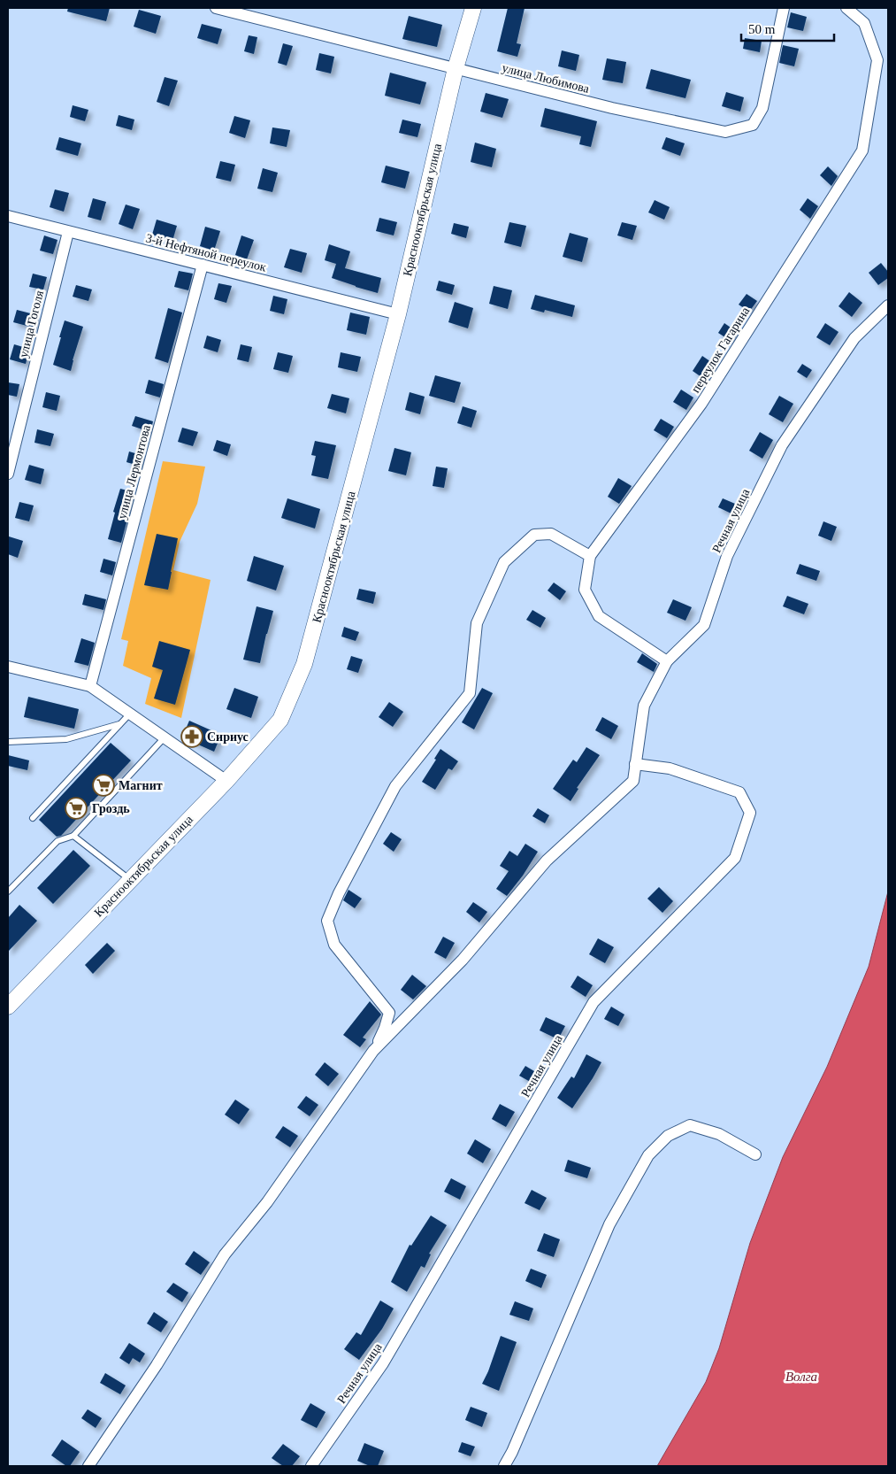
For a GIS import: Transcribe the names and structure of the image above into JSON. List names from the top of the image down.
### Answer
{
  "streets": {
    "street": [
      "улица Любимова",
      "Краснооктябрьская улица",
      "3-й Нефтяной переулок",
      "улица Гоголя",
      "переулок Гагарина",
      "улица Лермонтова",
      "Речная улица"
    ]
  },
  "crossings": [
    ["улица Любимова", "Краснооктябрьская улица"],
    ["Краснооктябрьская улица", "3-й Нефтяной переулок"],
    ["3-й Нефтяной переулок", "улица Гоголя"],
    ["3-й Нефтяной переулок", "улица Лермонтова"]
  ],
  "water": ["Волга"],
  "places": {
    "pharmacy": ["Сириус"],
    "supermarket": ["Магнит", "Гроздь"]
  },
  "scale_bar": "50 m"
}
